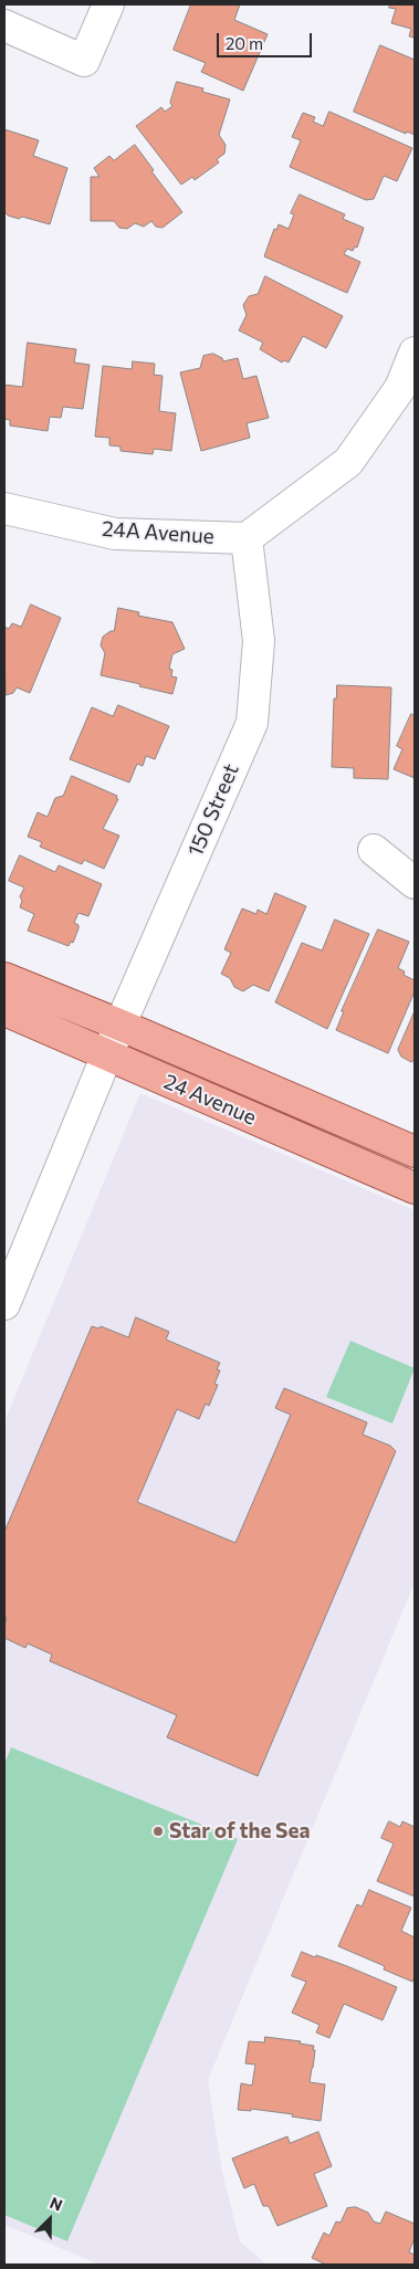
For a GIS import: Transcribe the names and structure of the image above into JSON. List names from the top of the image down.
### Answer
{
  "streets": {
    "main road": ["24 Avenue"],
    "street": ["24A Avenue", "150 Street"]
  },
  "crossings": [
    ["24A Avenue", "150 Street"],
    ["150 Street", "24 Avenue"]
  ],
  "places": ["Star of the Sea"],
  "scale_bar": "20 m",
  "north": "top right"
}
